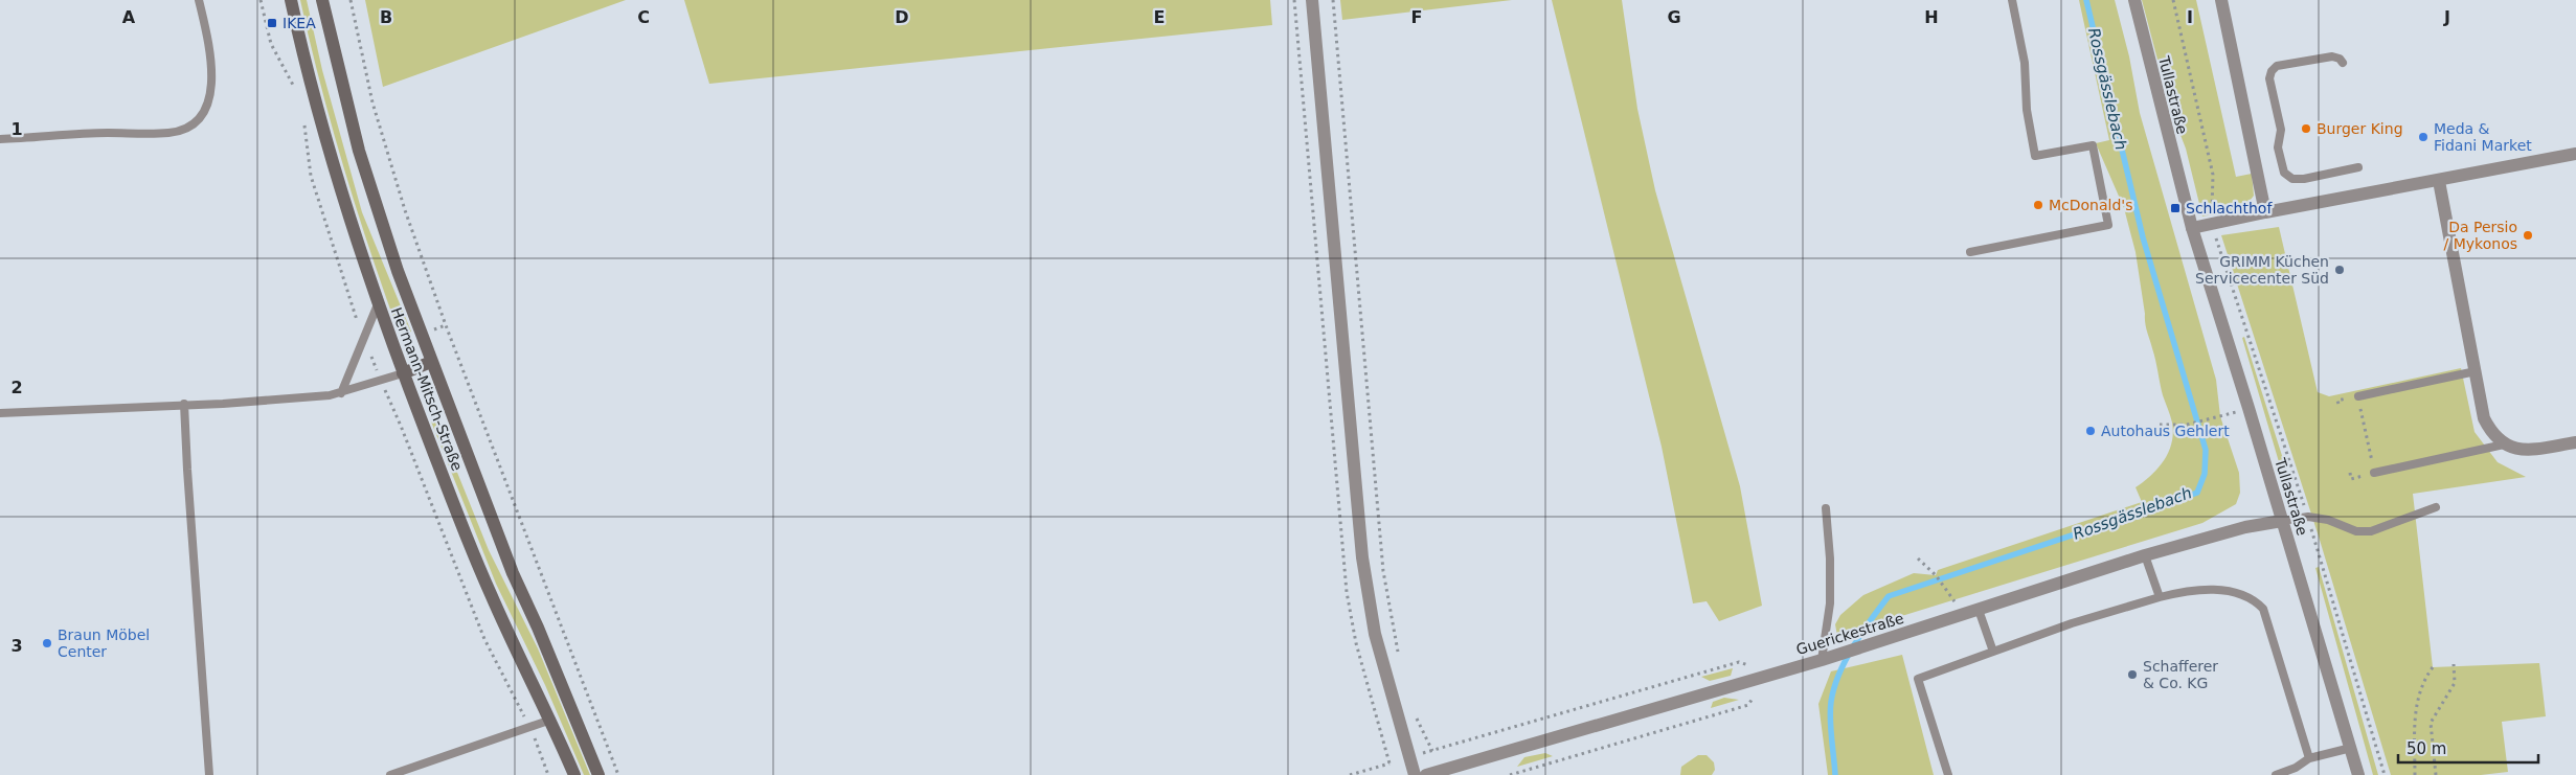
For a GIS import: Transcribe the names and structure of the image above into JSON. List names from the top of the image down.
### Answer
{
  "streets": {
    "main road": ["Hermann-Mitsch-Straße"],
    "street": ["Tullastraße", "Guerickestraße"]
  },
  "crossings": [
    ["Tullastraße", "Guerickestraße"]
  ],
  "water": ["Rossgässlebach"],
  "places": {
    "transit": ["IKEA", "Schlachthof"],
    "other": [
      "Burger King",
      "Meda & Fidani Market",
      "McDonald's",
      "Da Persio / Mykonos",
      "GRIMM Küchen Servicecenter Süd",
      "Autohaus Gehlert",
      "Braun Möbel Center",
      "Schafferer & Co. KG"
    ]
  },
  "scale_bar": "50 m",
  "grid": {
    "columns": [
      "A",
      "B",
      "C",
      "D",
      "E",
      "F",
      "G",
      "H",
      "I",
      "J"
    ],
    "rows": ["1", "2", "3"]
  }
}
